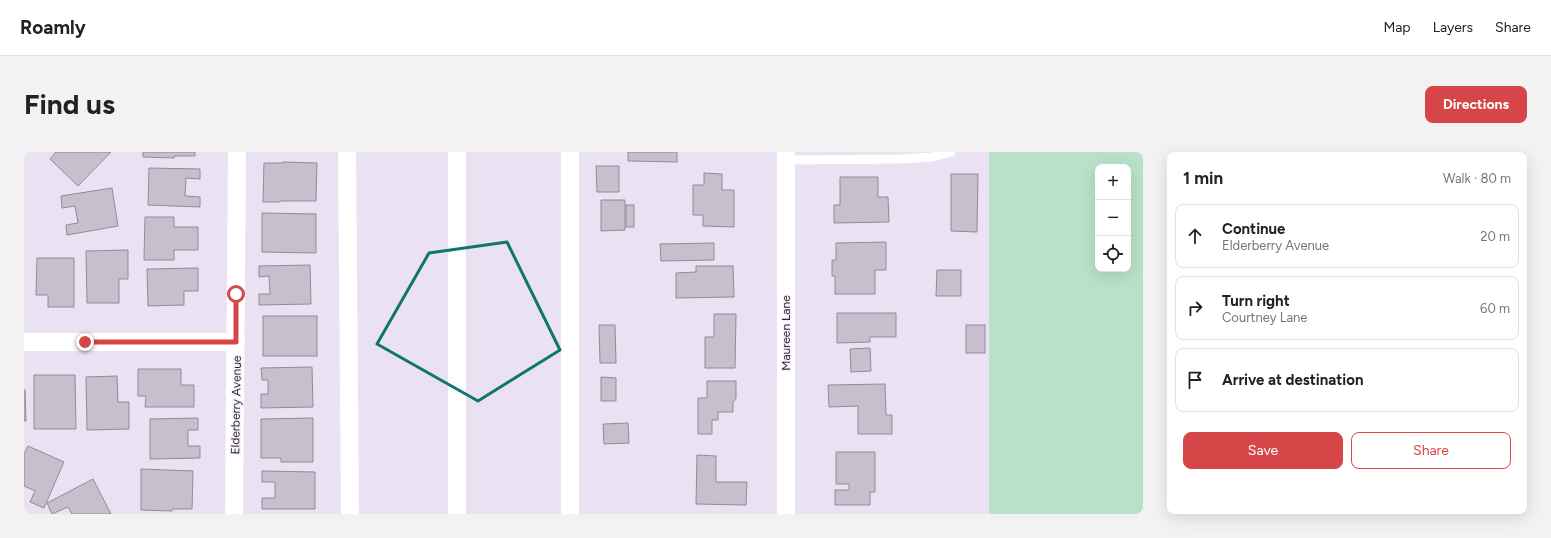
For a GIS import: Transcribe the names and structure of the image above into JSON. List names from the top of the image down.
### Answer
{
  "streets": {
    "street": ["Maureen Lane", "Elderberry Avenue"]
  },
  "page": {
    "header": "Roamly",
    "nav": ["Map", "Layers", "Share"],
    "buttons": [
      "Directions",
      ["Save", "Share"]
    ],
    "title": "Find us",
    "heading": ["1 min", "Walk · 80 m"],
    "map_buttons": ["+", "−"],
    "list": [
      ["Continue", "Elderberry Avenue", "20 m"],
      ["Turn right", "Courtney Lane", "60 m"],
      "Arrive at destination"
    ]
  }
}
